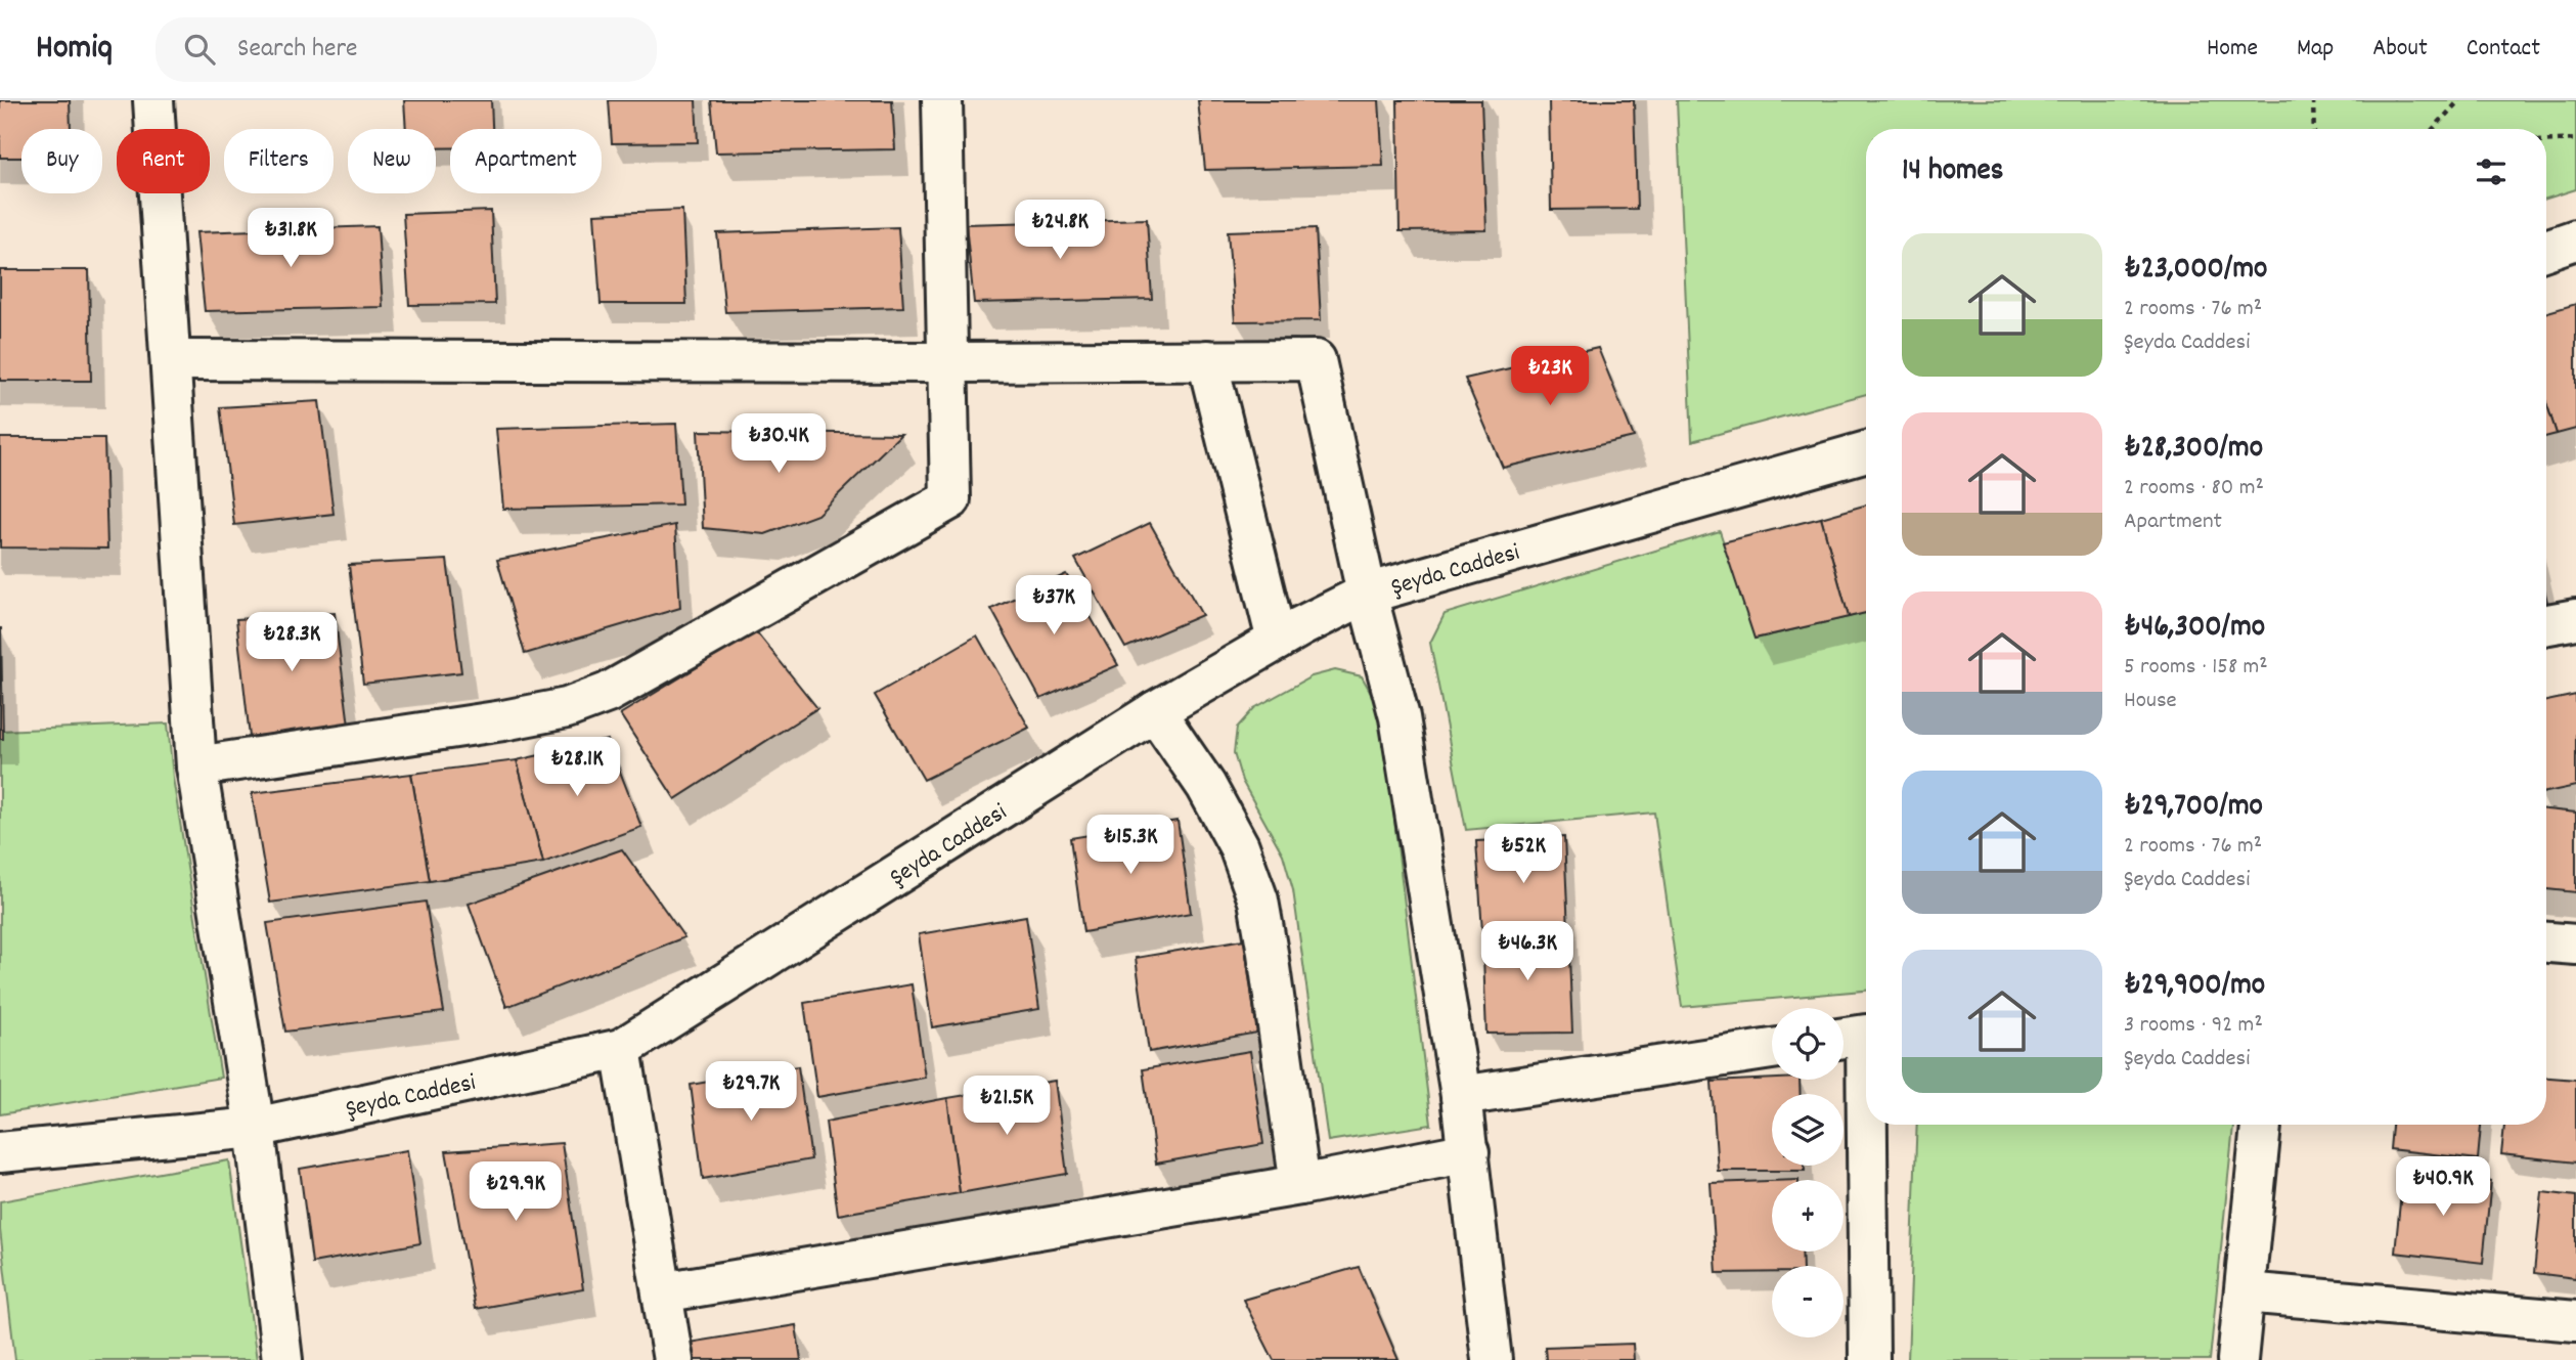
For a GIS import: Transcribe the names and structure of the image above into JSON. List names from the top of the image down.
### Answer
{
  "streets": {
    "street": ["Şeyda Caddesi"]
  },
  "page": {
    "header": "Homiq",
    "search": "Search here",
    "nav": [
      "Home",
      "Map",
      "About",
      "Contact"
    ],
    "chip": [
      "Buy",
      "Rent",
      "Filters",
      "New",
      "Apartment"
    ],
    "heading": "14 homes",
    "price": [
      "₺24.8K",
      "₺31.8K",
      "₺23K",
      "₺30.4K",
      "₺37K",
      "₺28.3K",
      "₺28.1K",
      "₺15.3K",
      "₺52K",
      "₺46.3K",
      "₺29.7K",
      "₺21.5K",
      "₺40.9K",
      "₺29.9K"
    ],
    "list": [
      {
        "name": "₺23,000/mo",
        "note": "2 rooms · 76 m² · Şeyda Caddesi"
      },
      {
        "name": "₺28,300/mo",
        "note": "2 rooms · 80 m² · Apartment"
      },
      {
        "name": "₺46,300/mo",
        "note": "5 rooms · 158 m² · House"
      },
      {
        "name": "₺29,700/mo",
        "note": "2 rooms · 76 m² · Şeyda Caddesi"
      },
      {
        "name": "₺29,900/mo",
        "note": "3 rooms · 92 m² · Şeyda Caddesi"
      }
    ],
    "map_buttons": ["+", "−"]
  }
}
